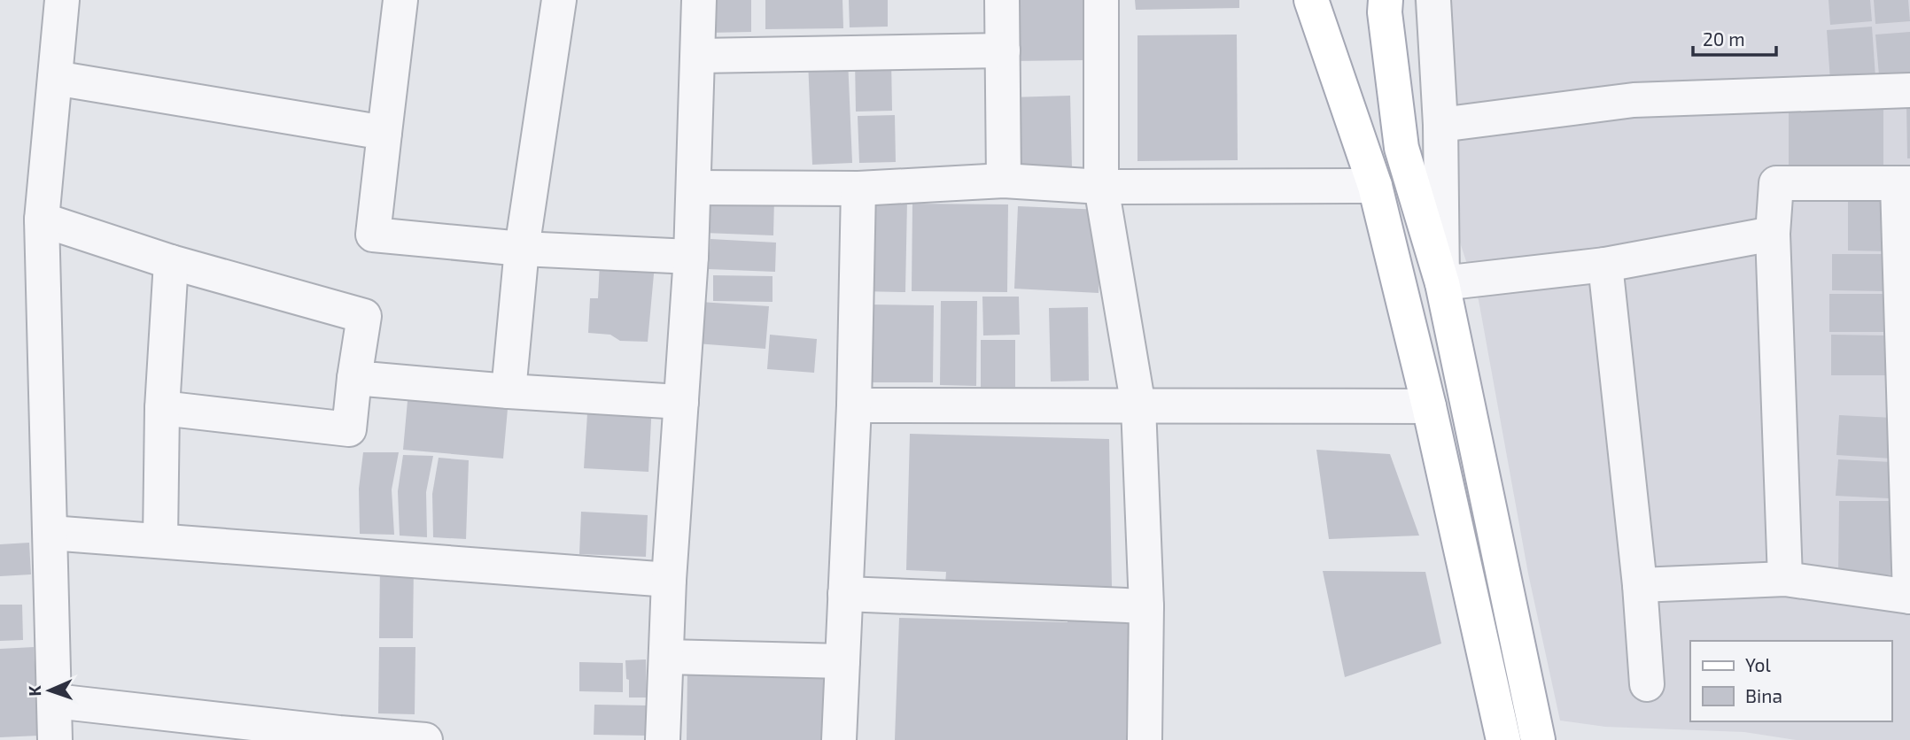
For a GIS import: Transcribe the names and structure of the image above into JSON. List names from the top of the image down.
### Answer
{
  "legend": ["Yol", "Bina"],
  "scale_bar": "20 m",
  "north": "left"
}
